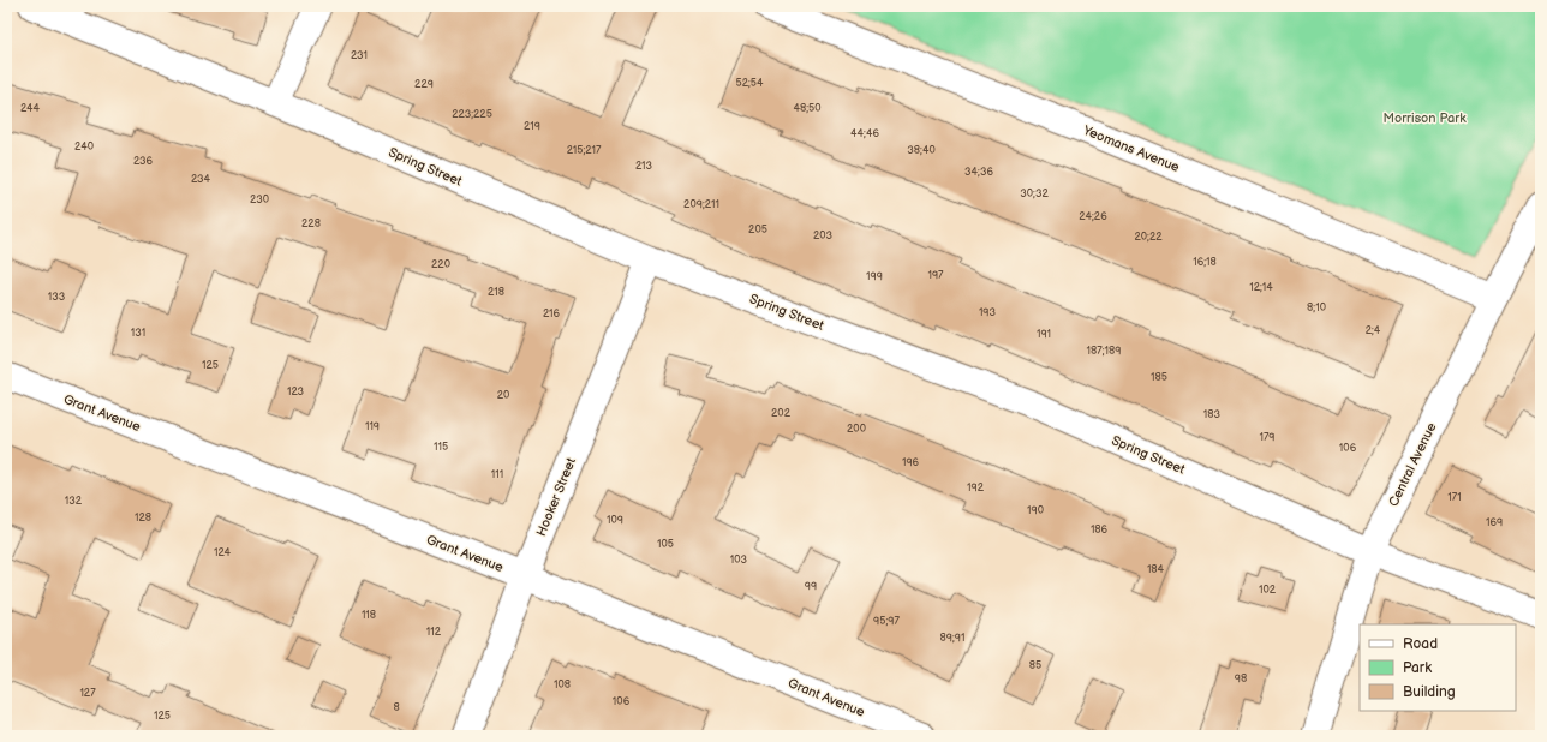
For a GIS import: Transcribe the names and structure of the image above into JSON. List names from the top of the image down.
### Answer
{
  "streets": {
    "street": [
      "Yeomans Avenue",
      "Spring Street",
      "Grant Avenue",
      "Central Avenue",
      "Hooker Street"
    ]
  },
  "crossings": [
    ["Yeomans Avenue", "Central Avenue"],
    ["Spring Street", "Central Avenue"],
    ["Spring Street", "Hooker Street"],
    ["Grant Avenue", "Hooker Street"]
  ],
  "parks": ["Morrison Park"],
  "house_numbers": [
    "231",
    "52;54",
    "229",
    "244",
    "48;50",
    "223;225",
    "219",
    "44;46",
    "240",
    "215;217",
    "38;40",
    "236",
    "213",
    "34;36",
    "234",
    "30;32",
    "230",
    "209;211",
    "24;26",
    "228",
    "205",
    "203",
    "20;22",
    "16;18",
    "220",
    "197",
    "199",
    "12;14",
    "218",
    "133",
    "8;10",
    "193",
    "216",
    "2;4",
    "131",
    "191",
    "187;189",
    "125",
    "185",
    "123",
    "20",
    "202",
    "183",
    "119",
    "200",
    "179",
    "115",
    "106",
    "196",
    "111",
    "192",
    "171",
    "132",
    "190",
    "128",
    "109",
    "169",
    "186",
    "105",
    "124",
    "103",
    "184",
    "99",
    "102",
    "118",
    "95;97",
    "112",
    "89;91",
    "85",
    "98",
    "108",
    "127",
    "106",
    "8",
    "125"
  ],
  "legend": ["Road", "Park", "Building"]
}
